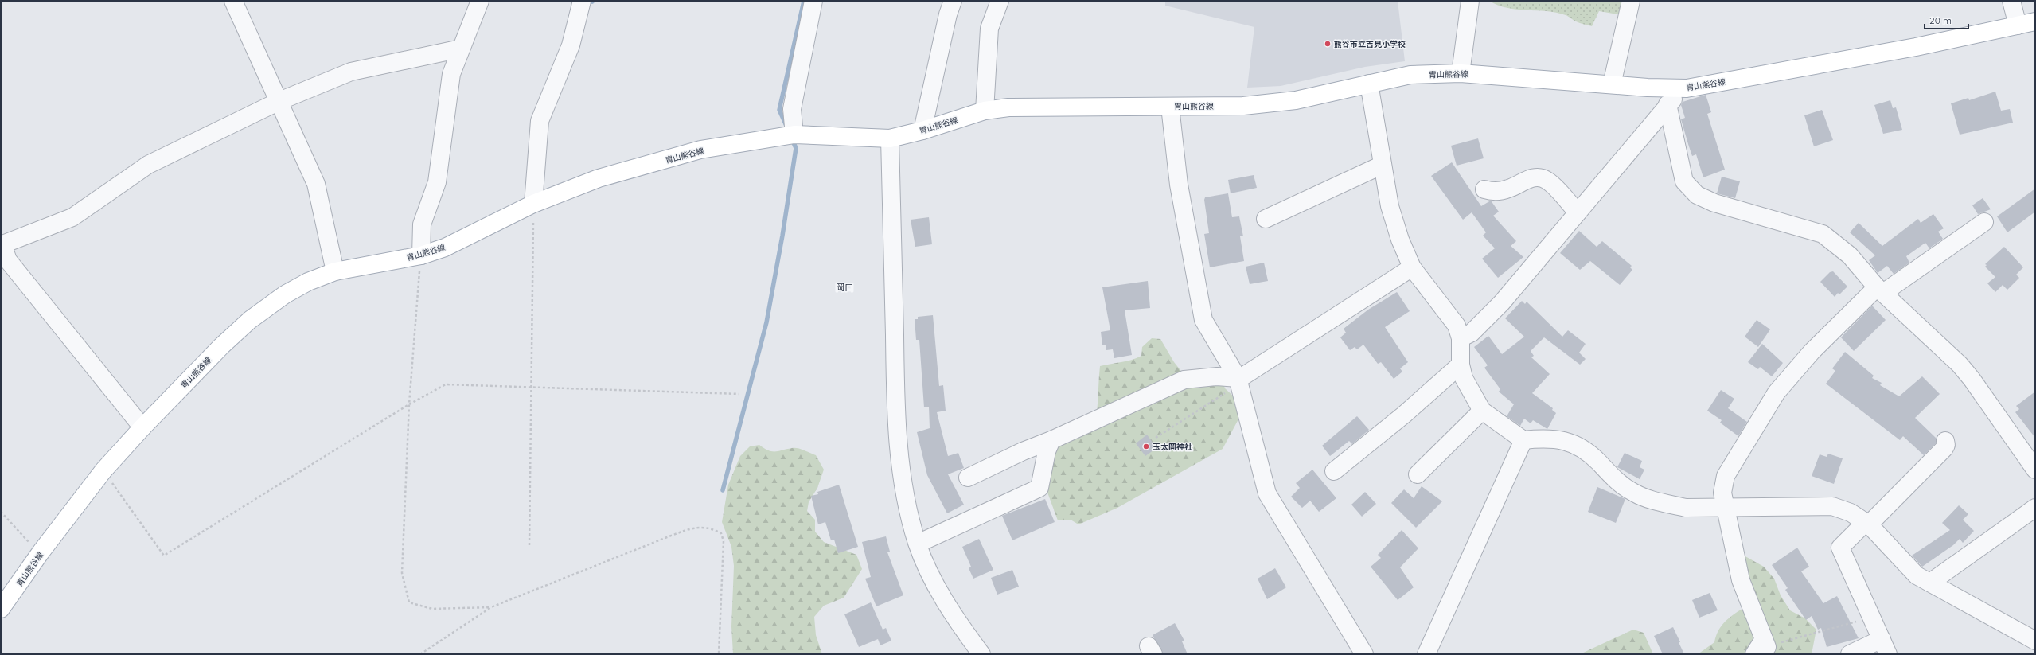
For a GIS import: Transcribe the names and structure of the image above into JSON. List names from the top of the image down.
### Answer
{
  "streets": {
    "main road": ["胄山熊谷線"]
  },
  "districts": ["岡口"],
  "places": ["熊谷市立吉見小学校", "玉太岡神社"],
  "scale_bar": "20 m"
}
